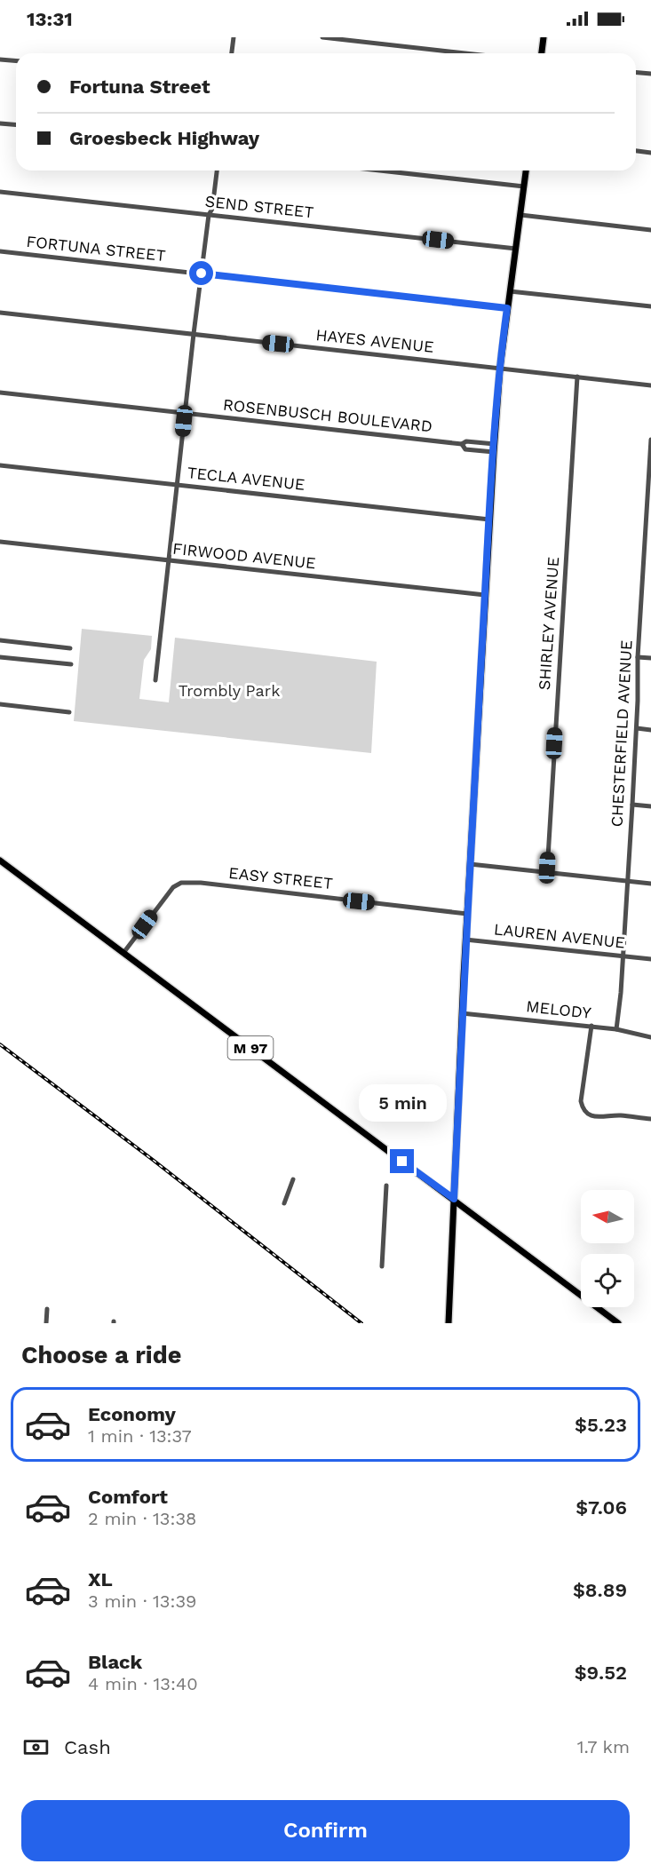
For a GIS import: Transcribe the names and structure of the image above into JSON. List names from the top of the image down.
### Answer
{
  "streets": {
    "main road": ["M 97"],
    "street": [
      "SEND STREET",
      "FORTUNA STREET",
      "HAYES AVENUE",
      "ROSENBUSCH BOULEVARD",
      "TECLA AVENUE",
      "FIRWOOD AVENUE",
      "SHIRLEY AVENUE",
      "CHESTERFIELD AVENUE",
      "EASY STREET",
      "LAUREN AVENUE",
      "MELODY"
    ]
  },
  "crossings": [
    ["HAYES AVENUE", "SHIRLEY AVENUE"],
    ["CHESTERFIELD AVENUE", "LAUREN AVENUE"],
    ["CHESTERFIELD AVENUE", "MELODY"],
    ["EASY STREET", "M 97"]
  ],
  "parks": ["Trombly Park"],
  "north": "left",
  "page": {
    "status": "13:31",
    "banner": ["Fortuna Street", "Groesbeck Highway"],
    "bubble": "5 min",
    "heading": "Choose a ride",
    "list": [
      {
        "name": "Economy",
        "note": "1 min · 13:37",
        "value": "$5.23"
      },
      {
        "name": "Comfort",
        "note": "2 min · 13:38",
        "value": "$7.06"
      },
      {
        "name": "XL",
        "note": "3 min · 13:39",
        "value": "$8.89"
      },
      {
        "name": "Black",
        "note": "4 min · 13:40",
        "value": "$9.52"
      }
    ],
    "pay": ["Cash", "1.7 km"],
    "buttons": "Confirm"
  }
}
